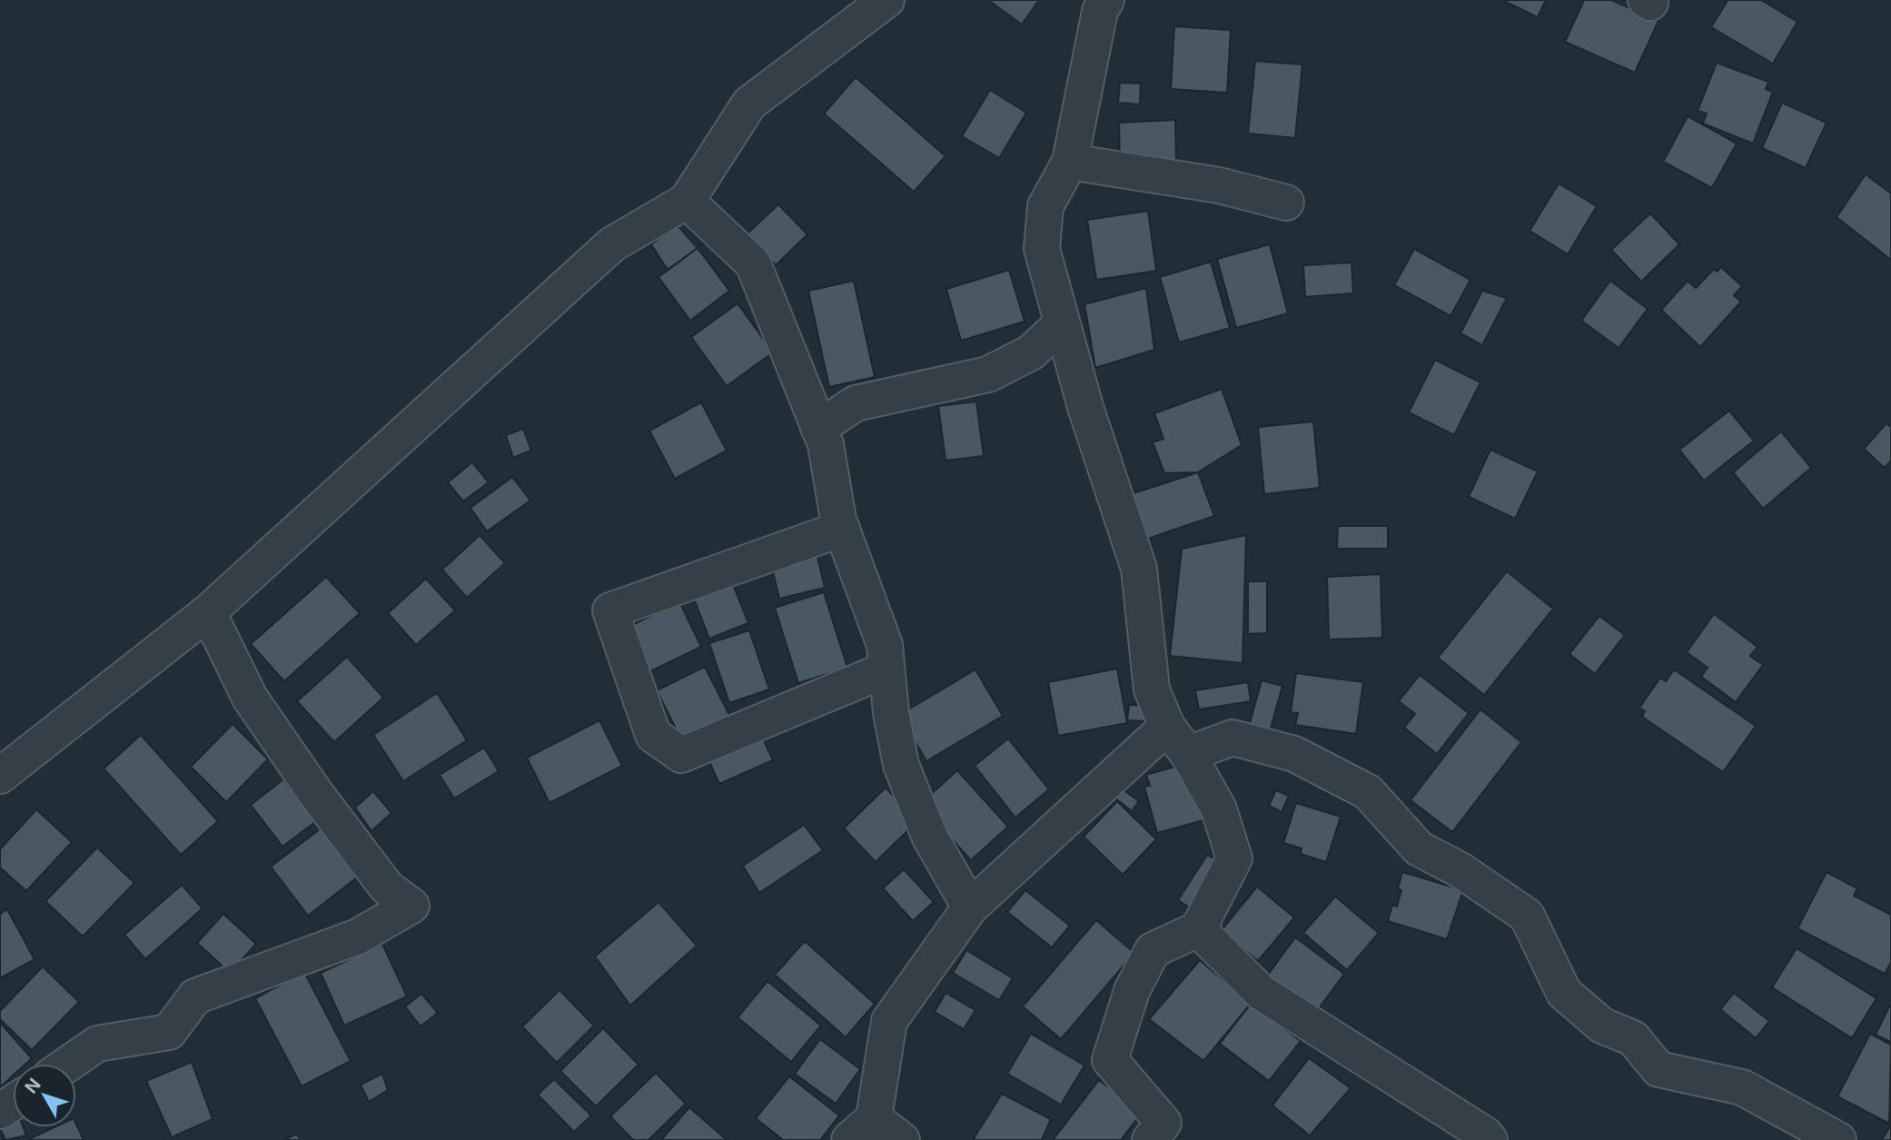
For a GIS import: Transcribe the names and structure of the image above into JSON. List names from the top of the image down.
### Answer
{
  "north": "top left"
}
